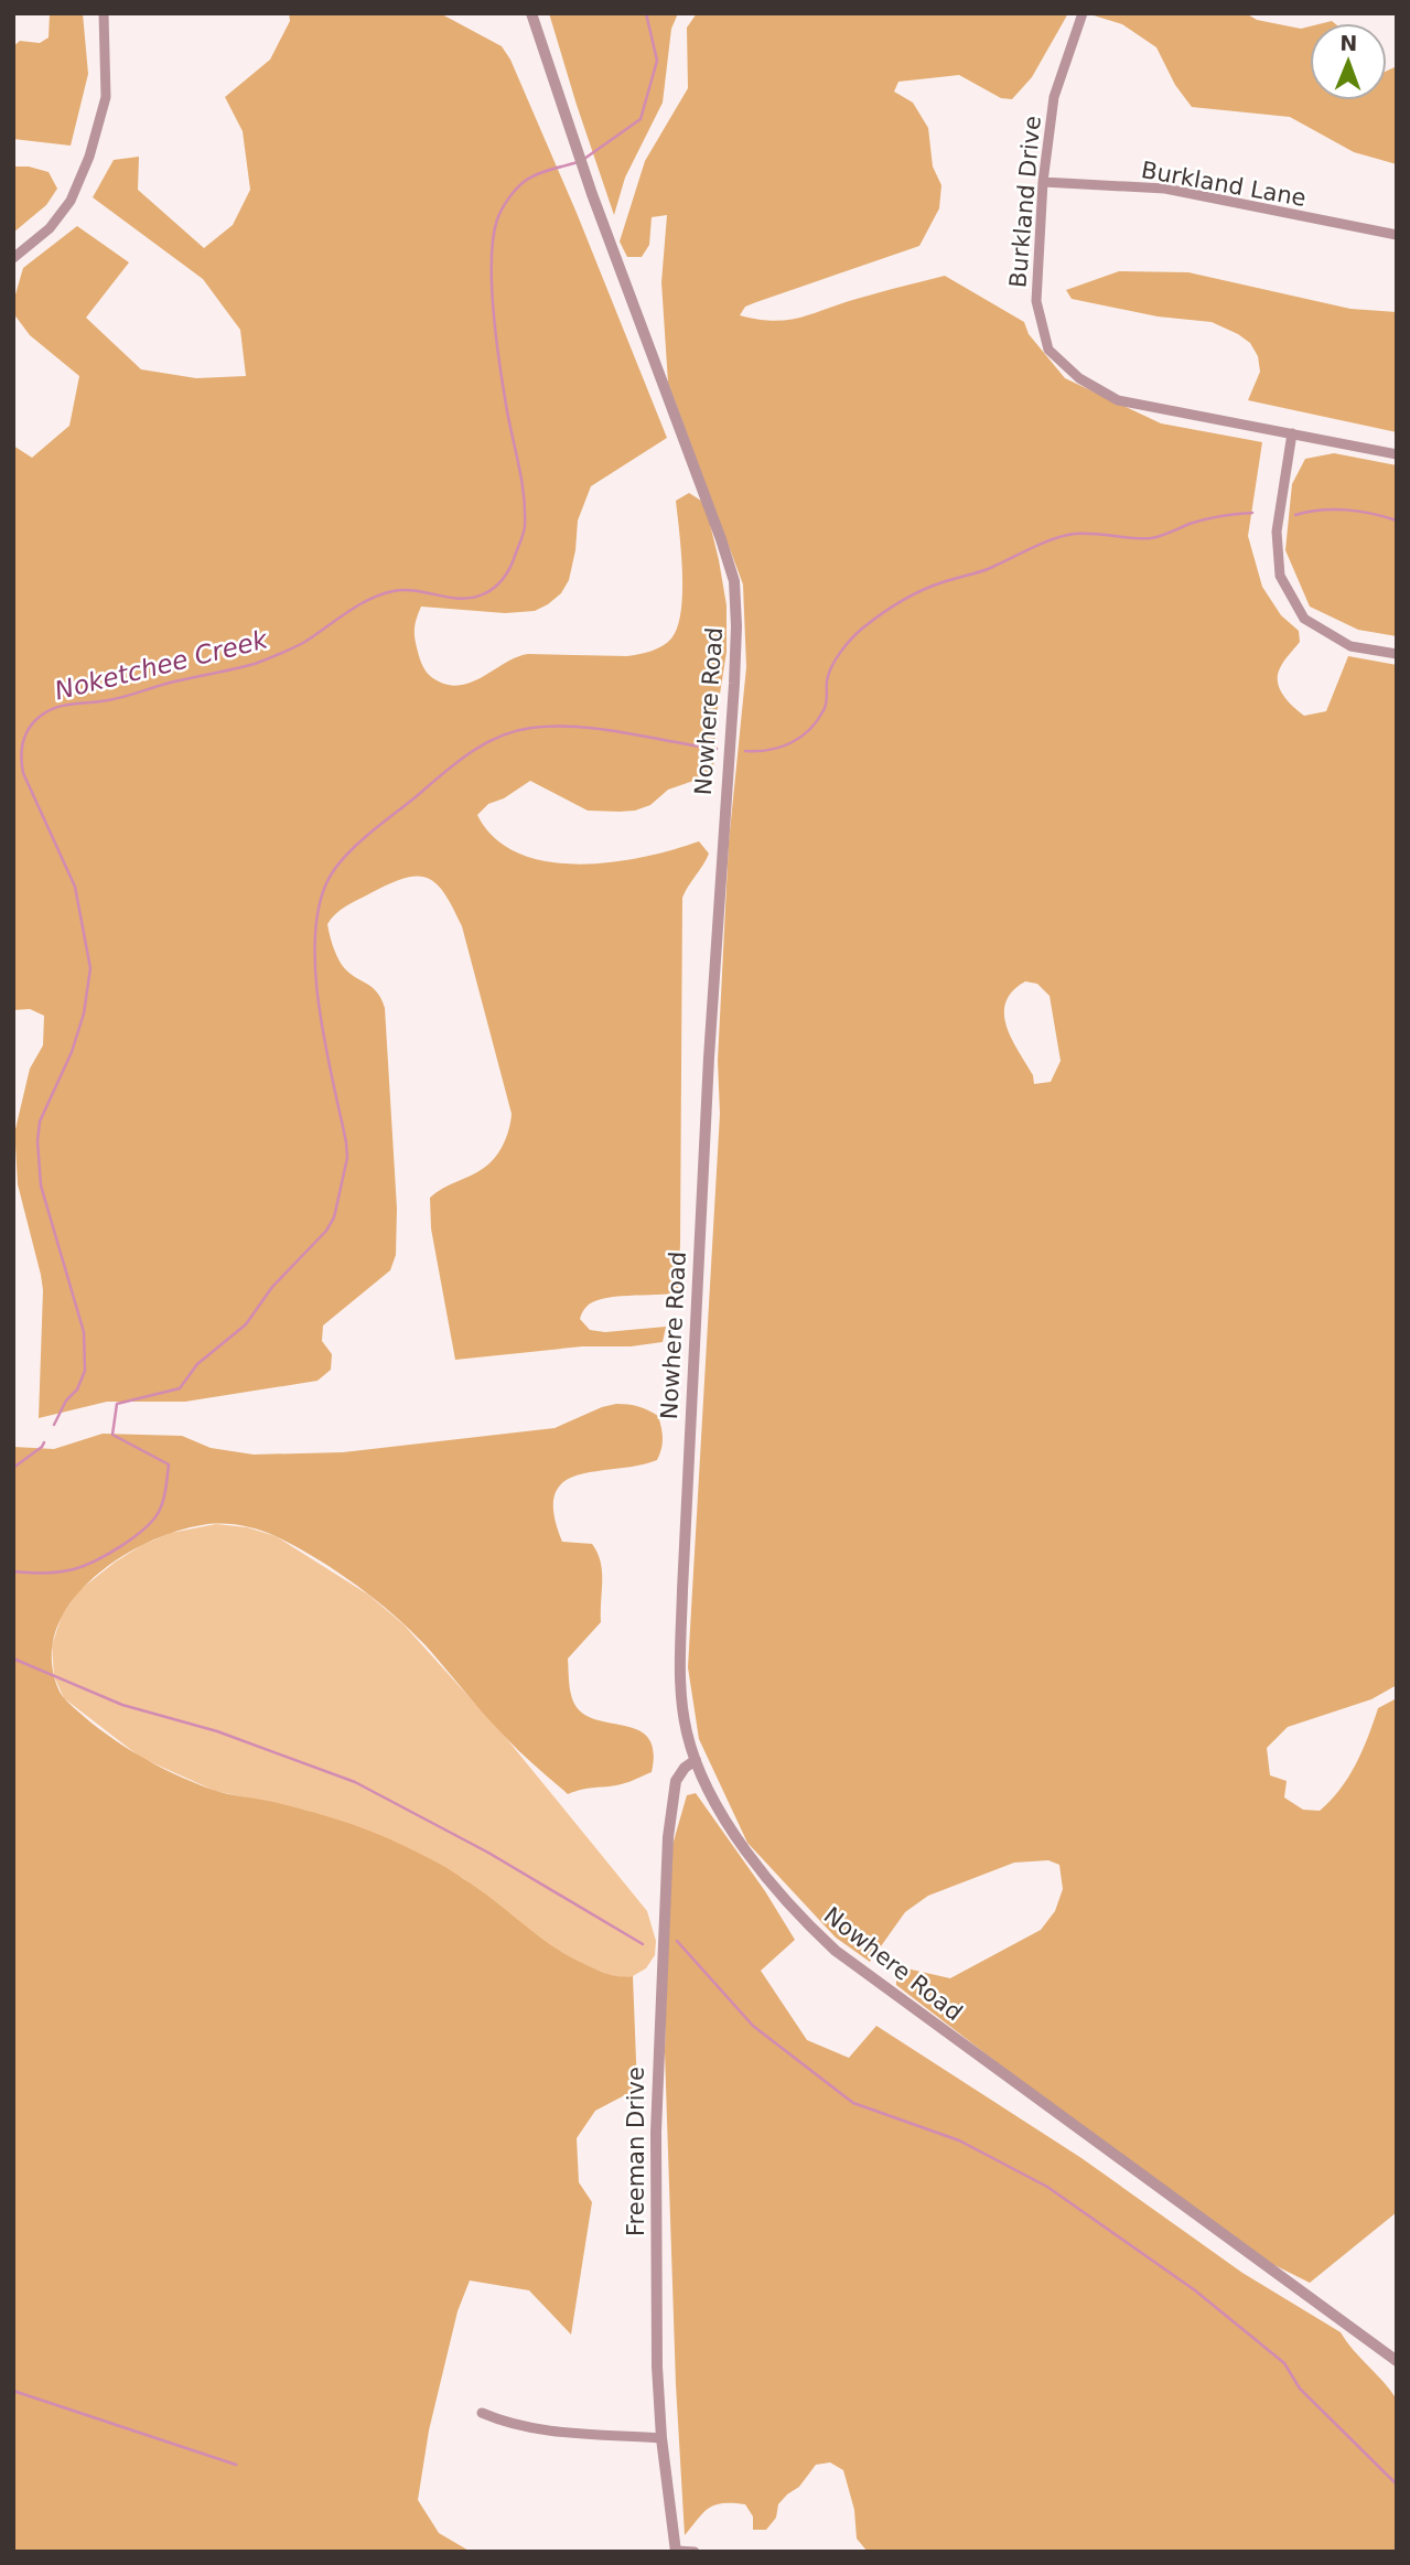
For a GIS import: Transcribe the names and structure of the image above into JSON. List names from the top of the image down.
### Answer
{
  "streets": {
    "street": [
      "Burkland Lane",
      "Burkland Drive",
      "Nowhere Road",
      "Freeman Drive"
    ]
  },
  "crossings": [
    ["Burkland Lane", "Burkland Drive"],
    ["Nowhere Road", "Freeman Drive"]
  ],
  "water": ["Noketchee Creek"],
  "north": "top"
}
